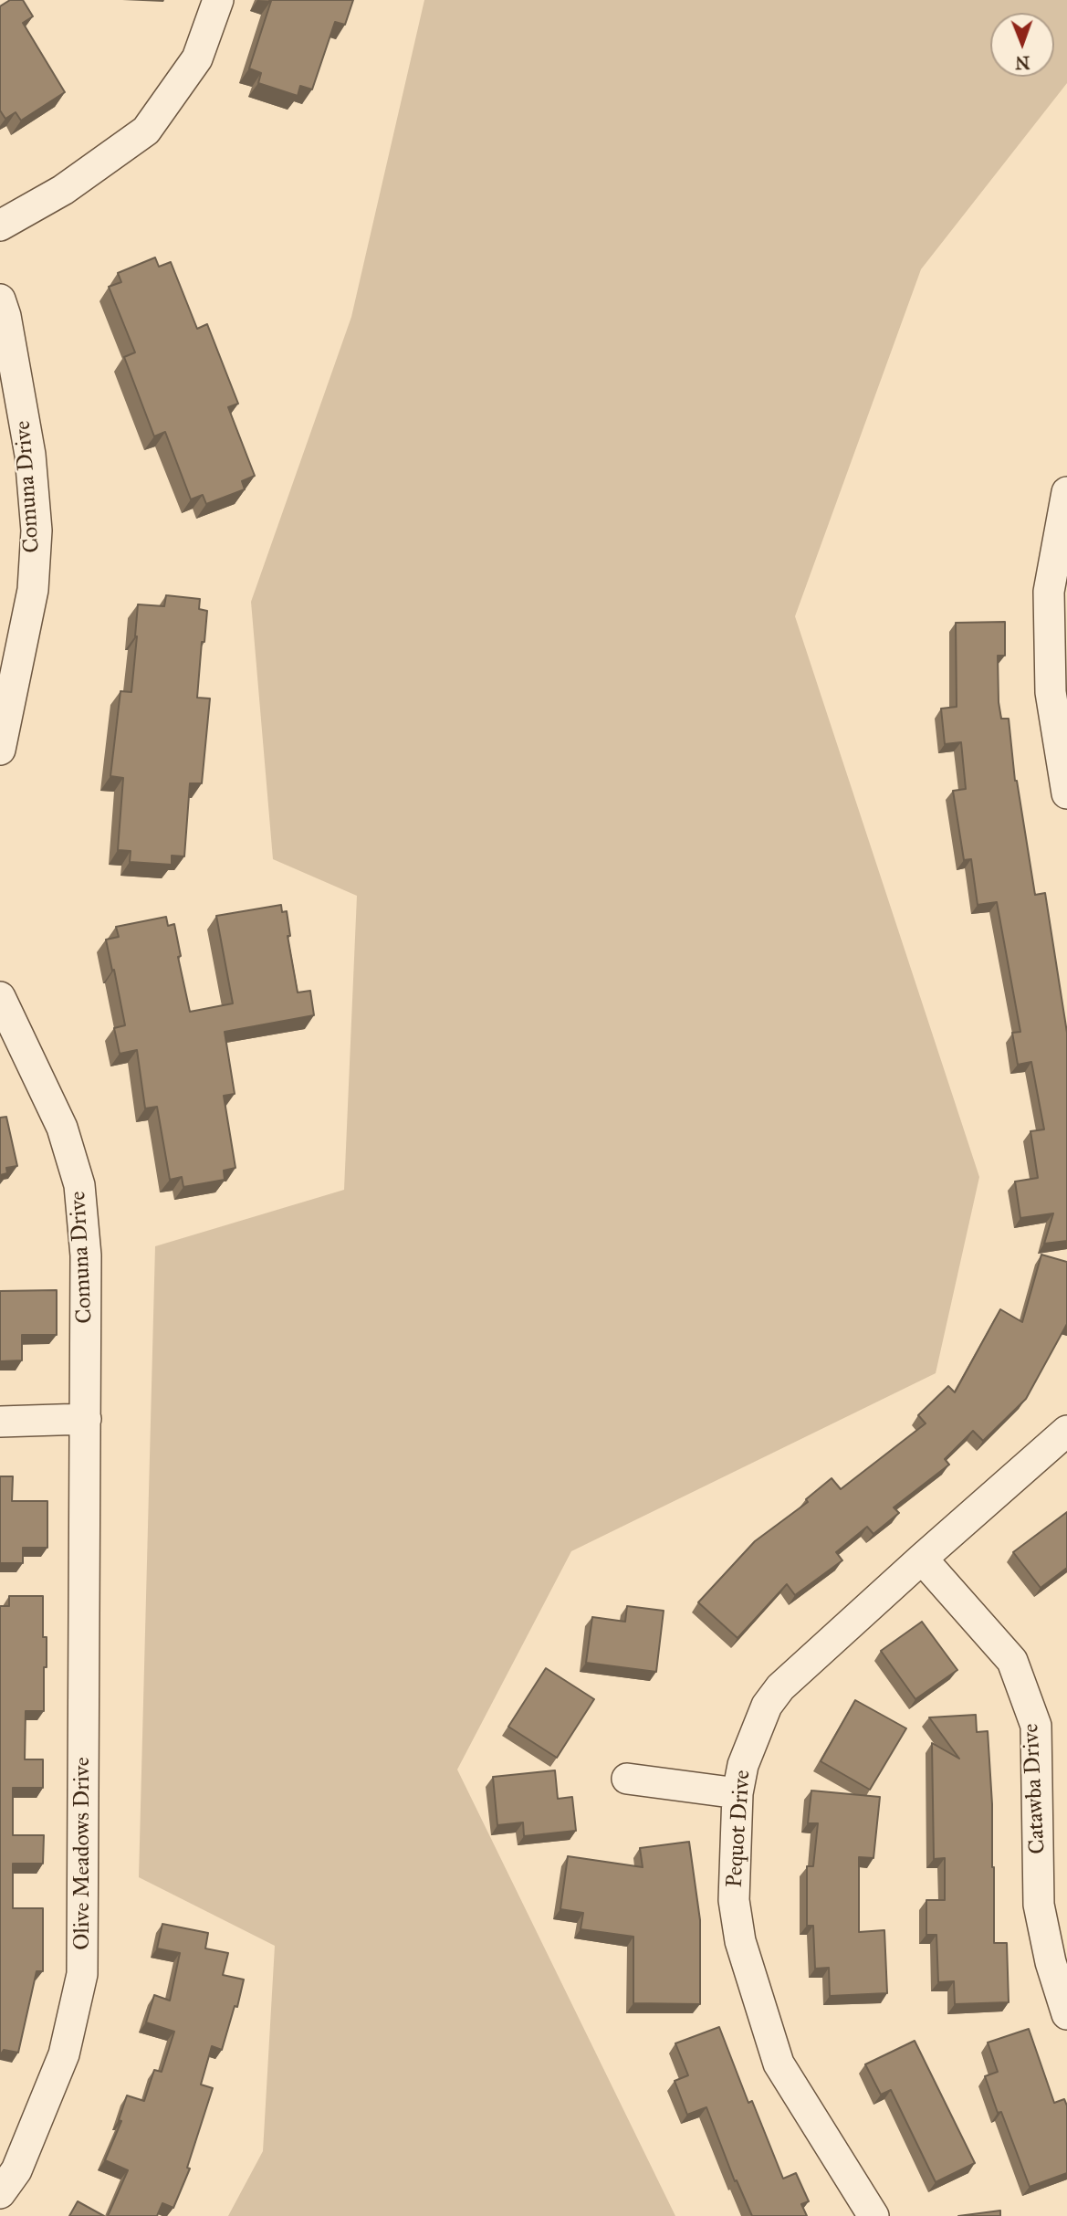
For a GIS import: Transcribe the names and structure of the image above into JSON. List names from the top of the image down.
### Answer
{
  "streets": {
    "street": [
      "Comuna Drive",
      "Catawba Drive",
      "Pequot Drive",
      "Olive Meadows Drive"
    ]
  },
  "crossings": [
    ["Comuna Drive", "Olive Meadows Drive"],
    ["Catawba Drive", "Pequot Drive"]
  ],
  "north": "bottom"
}
